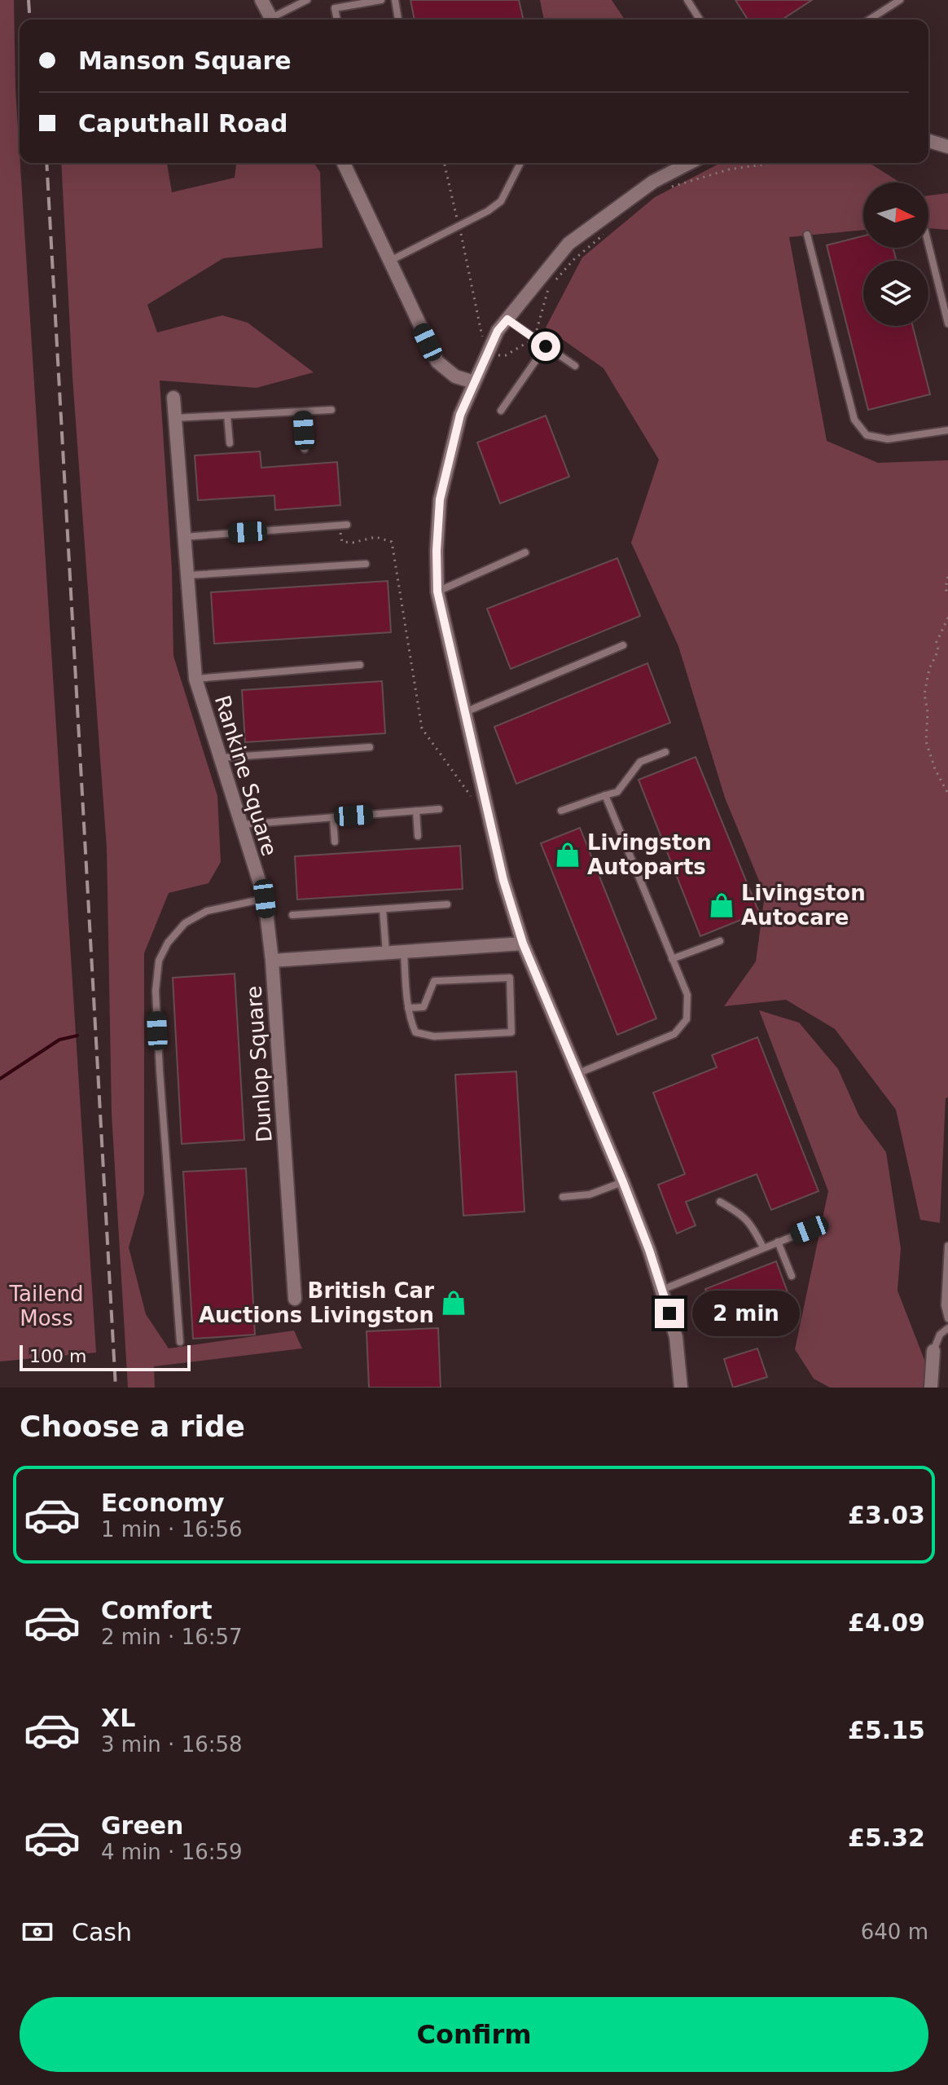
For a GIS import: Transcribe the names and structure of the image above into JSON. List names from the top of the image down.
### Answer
{
  "streets": {
    "street": ["Rankine Square", "Dunlop Square"]
  },
  "crossings": [
    ["Rankine Square", "Dunlop Square"]
  ],
  "parks": ["Tailend Moss"],
  "places": {
    "shop": ["Livingston Autoparts", "Livingston Autocare", "British Car Auctions Livingston"]
  },
  "scale_bar": "100 m",
  "north": "right",
  "page": {
    "banner": ["Manson Square", "Caputhall Road"],
    "bubble": "2 min",
    "scale": "100 m",
    "heading": "Choose a ride",
    "list": [
      {
        "name": "Economy",
        "note": "1 min · 16:56",
        "value": "£3.03"
      },
      {
        "name": "Comfort",
        "note": "2 min · 16:57",
        "value": "£4.09"
      },
      {
        "name": "XL",
        "note": "3 min · 16:58",
        "value": "£5.15"
      },
      {
        "name": "Green",
        "note": "4 min · 16:59",
        "value": "£5.32"
      }
    ],
    "pay": ["Cash", "640 m"],
    "buttons": "Confirm"
  }
}
